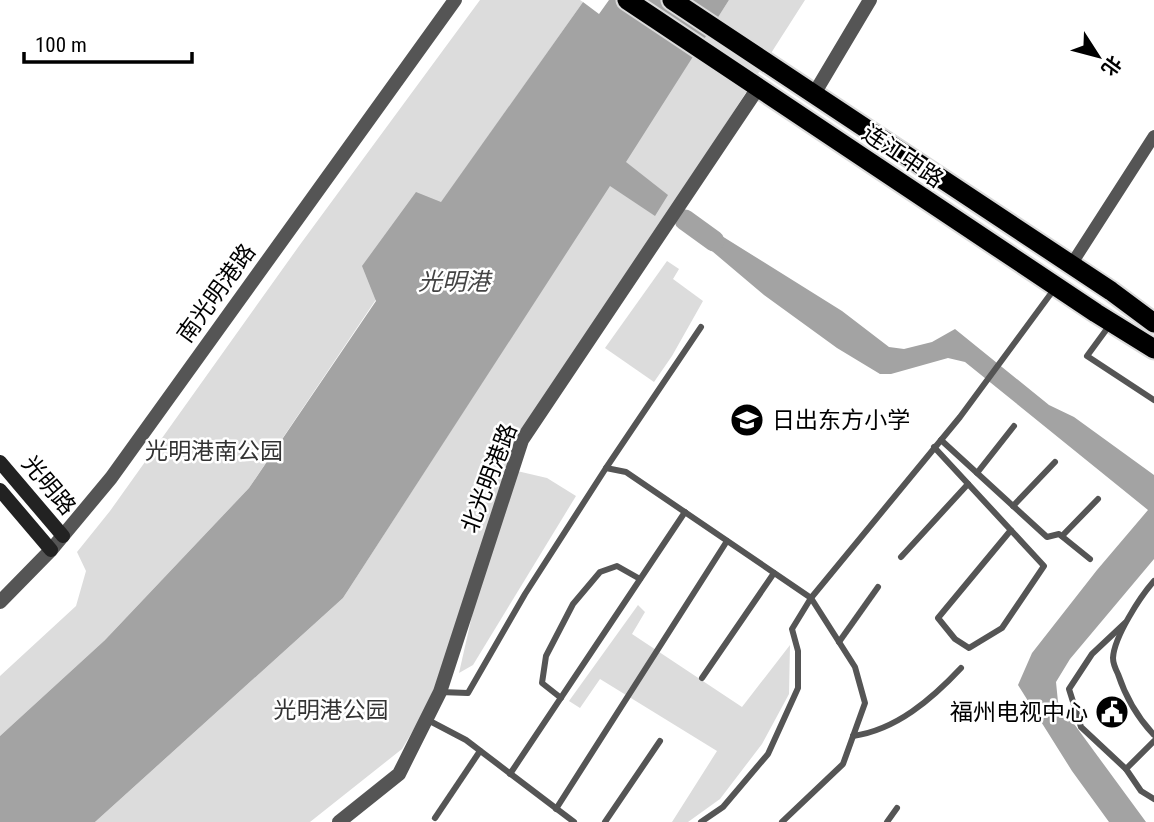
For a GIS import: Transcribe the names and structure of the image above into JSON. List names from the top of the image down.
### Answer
{
  "streets": {
    "highway": ["连江中路"],
    "main road": ["光明路"],
    "street": ["南光明港路", "北光明港路"]
  },
  "crossings": [
    ["连江中路", "北光明港路"],
    ["南光明港路", "光明路"]
  ],
  "water": ["光明港"],
  "parks": ["光明港南公园", "光明港公园"],
  "places": {
    "school or university": ["日出东方小学"],
    "public building": ["福州电视中心"]
  },
  "scale_bar": "100 m",
  "north": "bottom right"
}
